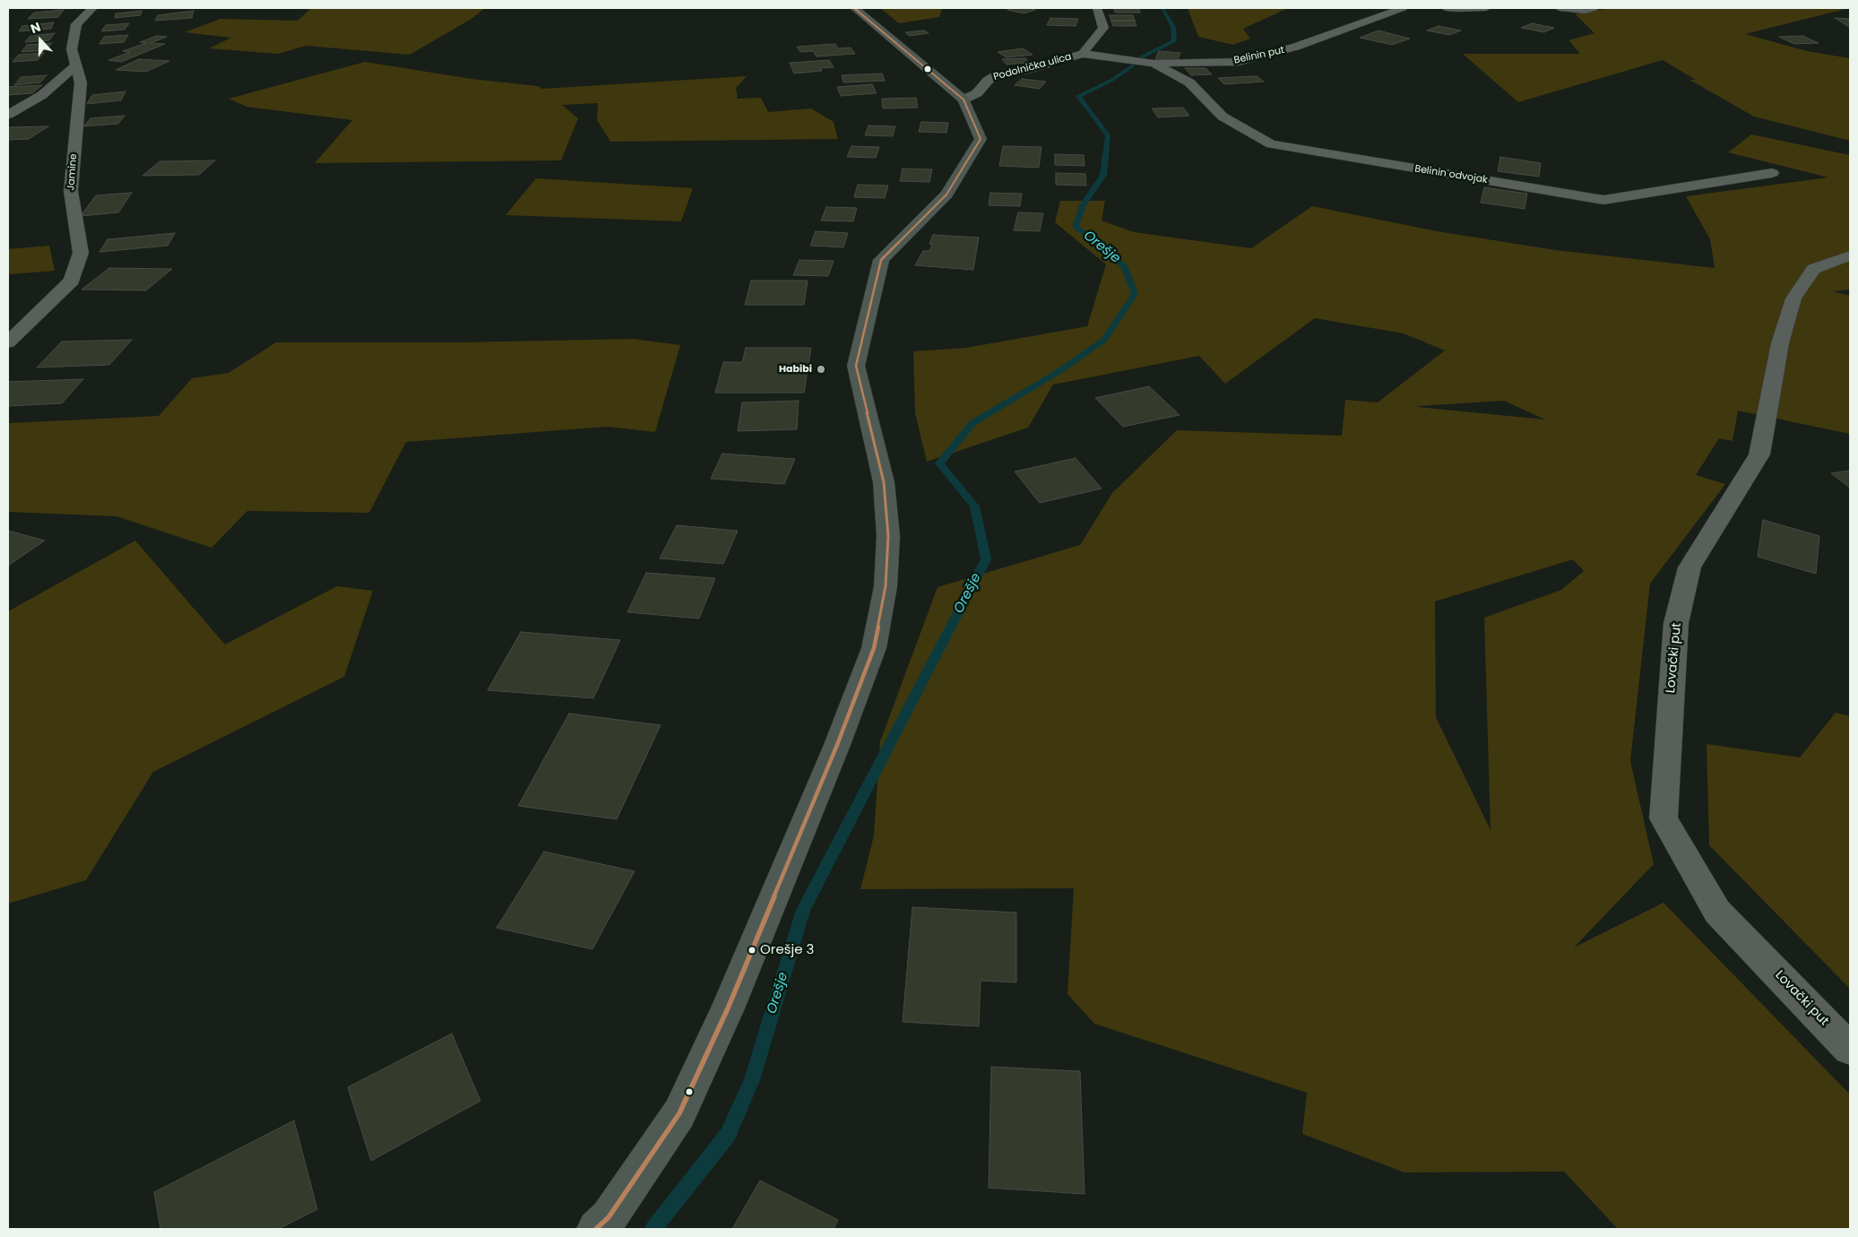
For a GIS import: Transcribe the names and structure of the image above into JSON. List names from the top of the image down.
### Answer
{
  "streets": {
    "street": [
      "Belinin put",
      "Podolnička ulica",
      "Jamine",
      "Belinin odvojak",
      "Lovački put"
    ]
  },
  "crossings": [
    ["Belinin put", "Podolnička ulica"],
    ["Belinin put", "Belinin odvojak"]
  ],
  "water": ["Orešje"],
  "places": ["Habibi", "Orešje 3"],
  "north": "top"
}
